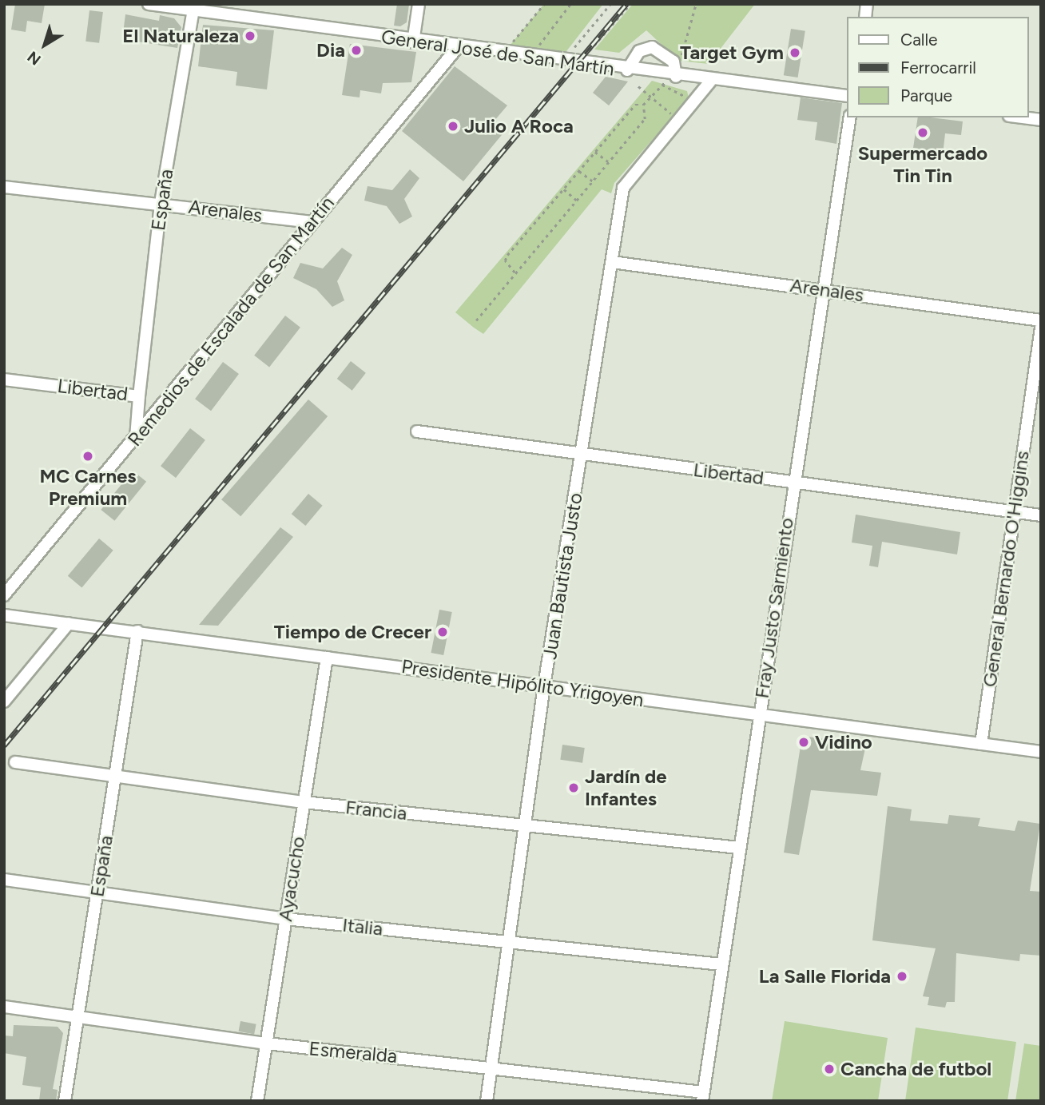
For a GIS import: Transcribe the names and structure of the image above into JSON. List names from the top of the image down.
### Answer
{
  "streets": {
    "street": [
      "General José de San Martín",
      "España",
      "Arenales",
      "Remedios de Escalada de San Martín",
      "Libertad",
      "General Bernardo O'Higgins",
      "Juan Bautista Justo",
      "Fray Justo Sarmiento",
      "Presidente Hipólito Yrigoyen",
      "Francia",
      "Ayacucho",
      "Italia",
      "Esmeralda"
    ]
  },
  "crossings": [
    ["General José de San Martín", "España"],
    ["General José de San Martín", "Remedios de Escalada de San Martín"],
    ["General José de San Martín", "Juan Bautista Justo"],
    ["España", "Arenales"],
    ["España", "Libertad"],
    ["España", "Presidente Hipólito Yrigoyen"],
    ["España", "Francia"],
    ["España", "Italia"],
    ["España", "Esmeralda"],
    ["Arenales", "Remedios de Escalada de San Martín"],
    ["Arenales", "Juan Bautista Justo"],
    ["Arenales", "Fray Justo Sarmiento"],
    ["Remedios de Escalada de San Martín", "Libertad"],
    ["Libertad", "General Bernardo O'Higgins"],
    ["Libertad", "Juan Bautista Justo"],
    ["Libertad", "Fray Justo Sarmiento"],
    ["General Bernardo O'Higgins", "Presidente Hipólito Yrigoyen"],
    ["Juan Bautista Justo", "Presidente Hipólito Yrigoyen"],
    ["Juan Bautista Justo", "Francia"],
    ["Juan Bautista Justo", "Italia"],
    ["Juan Bautista Justo", "Esmeralda"],
    ["Fray Justo Sarmiento", "Presidente Hipólito Yrigoyen"],
    ["Fray Justo Sarmiento", "Francia"],
    ["Fray Justo Sarmiento", "Italia"],
    ["Fray Justo Sarmiento", "Esmeralda"],
    ["Presidente Hipólito Yrigoyen", "Ayacucho"],
    ["Francia", "Ayacucho"],
    ["Ayacucho", "Italia"],
    ["Ayacucho", "Esmeralda"]
  ],
  "places": [
    "El Naturaleza",
    "Dia",
    "Target Gym",
    "Julio A Roca",
    "Supermercado Tin Tin",
    "MC Carnes Premium",
    "Tiempo de Crecer",
    "Vidino",
    "Jardín de Infantes",
    "La Salle Florida",
    "Cancha de futbol"
  ],
  "legend": ["Calle", "Ferrocarril", "Parque"],
  "north": "bottom left"
}
